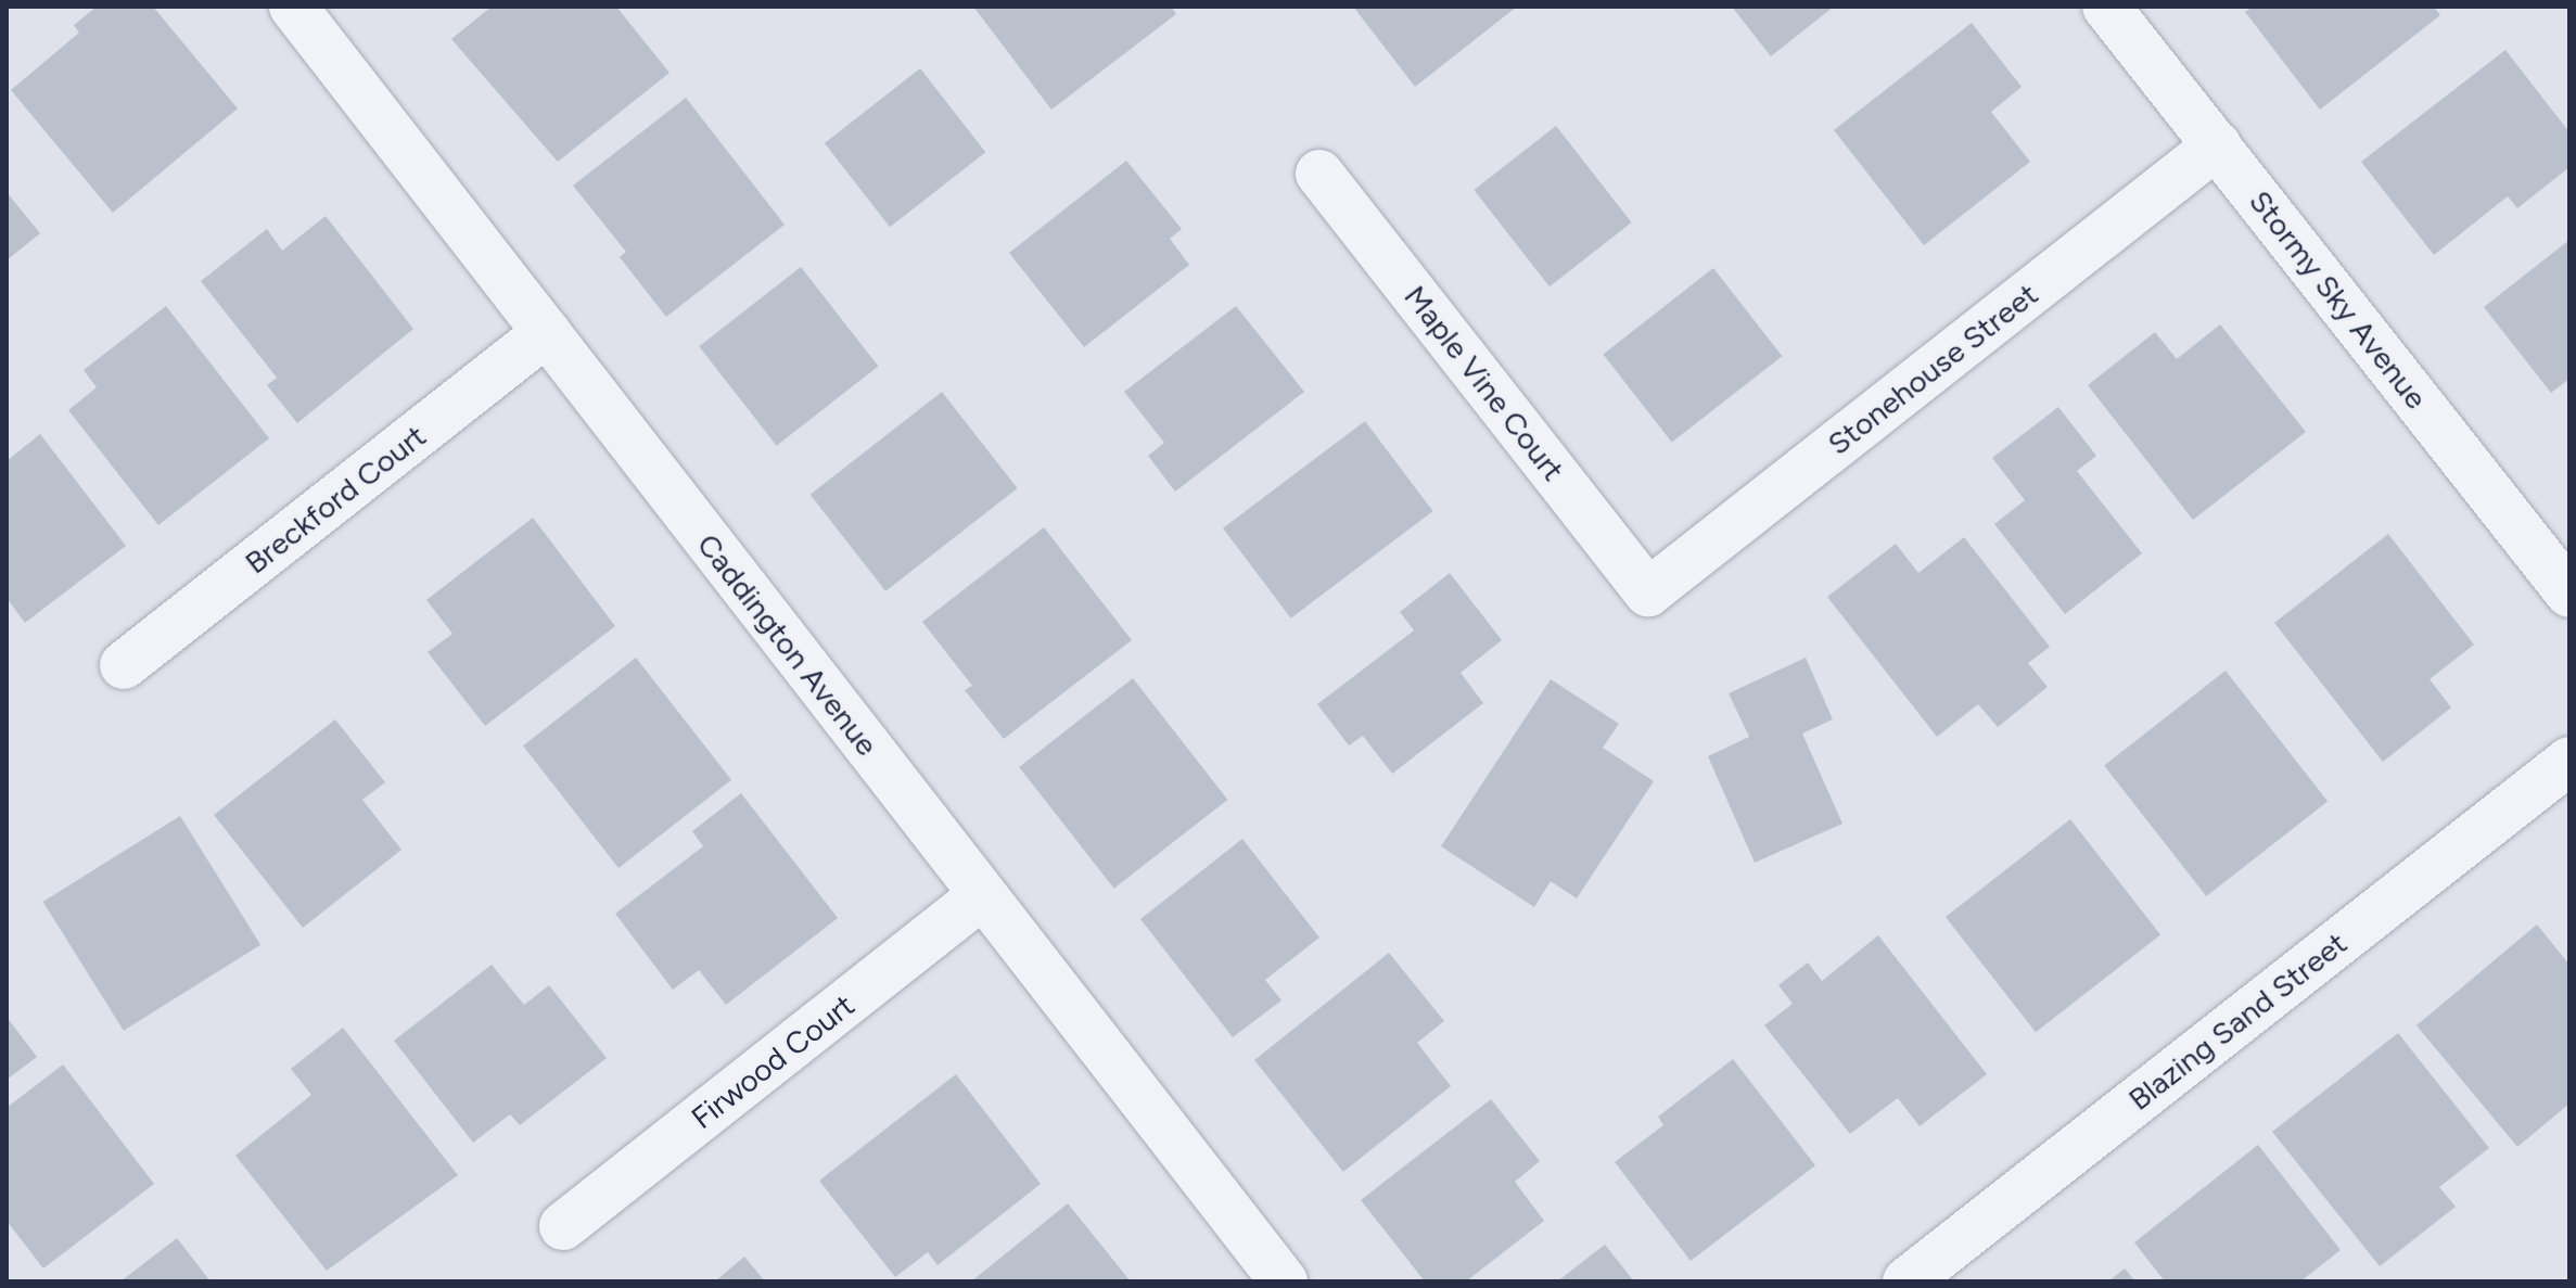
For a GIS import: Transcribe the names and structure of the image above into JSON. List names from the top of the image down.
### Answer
{
  "streets": {
    "street": [
      "Stormy Sky Avenue",
      "Stonehouse Street",
      "Maple Vine Court",
      "Breckford Court",
      "Caddington Avenue",
      "Blazing Sand Street",
      "Firwood Court"
    ]
  },
  "crossings": [
    ["Stormy Sky Avenue", "Stonehouse Street"],
    ["Stonehouse Street", "Maple Vine Court"],
    ["Breckford Court", "Caddington Avenue"],
    ["Caddington Avenue", "Firwood Court"]
  ]
}
